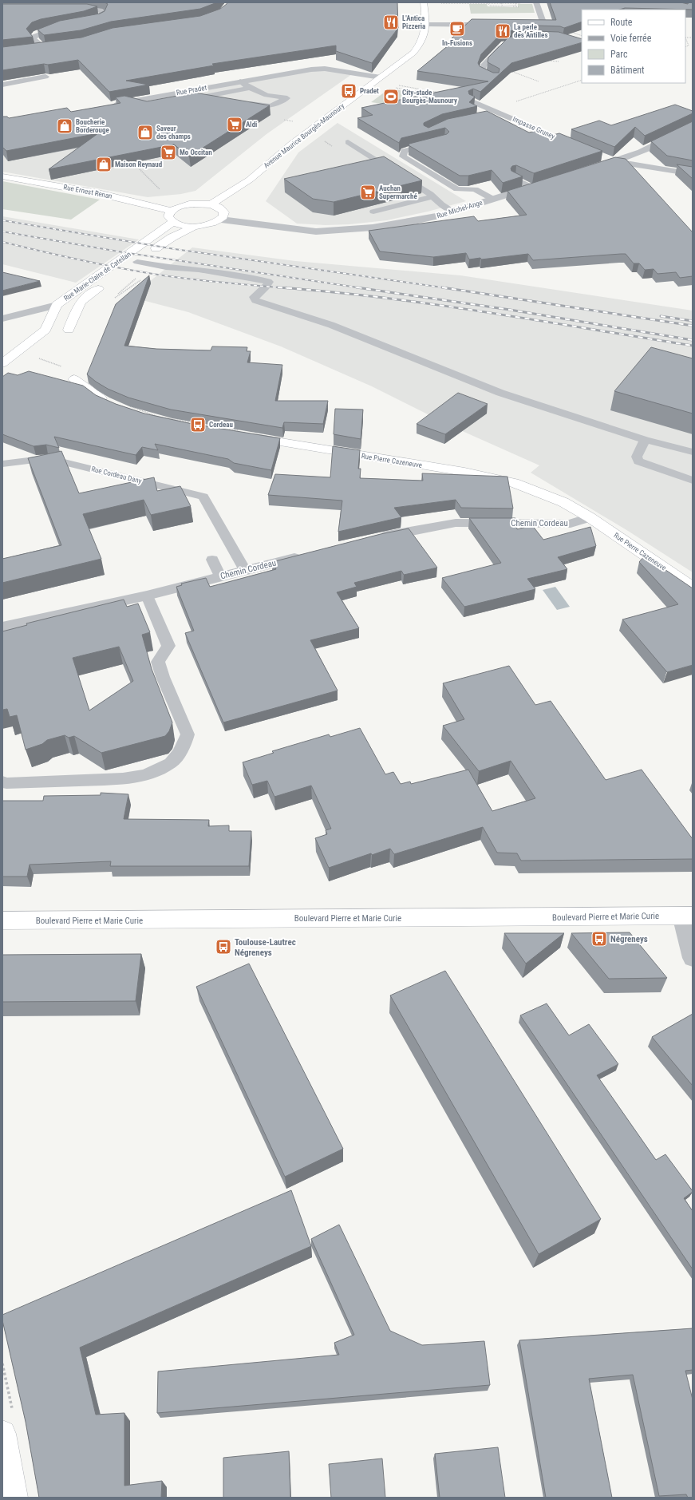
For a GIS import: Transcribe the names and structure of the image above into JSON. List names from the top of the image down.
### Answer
{
  "streets": {
    "street": [
      "Rue Pradet",
      "Impasse Gruney",
      "Avenue Maurice Bourgès-Maunoury",
      "Rue Ernest Renan",
      "Rue Michel-Ange",
      "Rue Marie-Claire de Catellan",
      "Rue Pierre Cazeneuve",
      "Chemin Cordeau",
      "Boulevard Pierre et Marie Curie"
    ],
    "lane": ["Rue Cordeau Dany"]
  },
  "crossings": [
    ["Rue Pradet", "Avenue Maurice Bourgès-Maunoury"],
    ["Rue Pierre Cazeneuve", "Chemin Cordeau"],
    ["Rue Cordeau Dany", "Chemin Cordeau"]
  ],
  "places": {
    "restaurant": ["L'Antica Pizzeria", "La perle des Antilles"],
    "cafe": ["In-Fusions"],
    "bus stop": [
      "Pradet",
      "Cordeau",
      "Négreneys",
      "Toulouse-Lautrec Négreneys"
    ],
    "sports": ["City-stade Bourgès-Maunoury"],
    "supermarket": ["Aldi", "Mo Occitan", "Auchan Supermarché"],
    "shop": ["Boucherie Borderouge", "Saveur des champs", "Maison Reynaud"]
  },
  "legend": [
    "Route",
    "Voie ferrée",
    "Parc",
    "Bâtiment"
  ]
}
